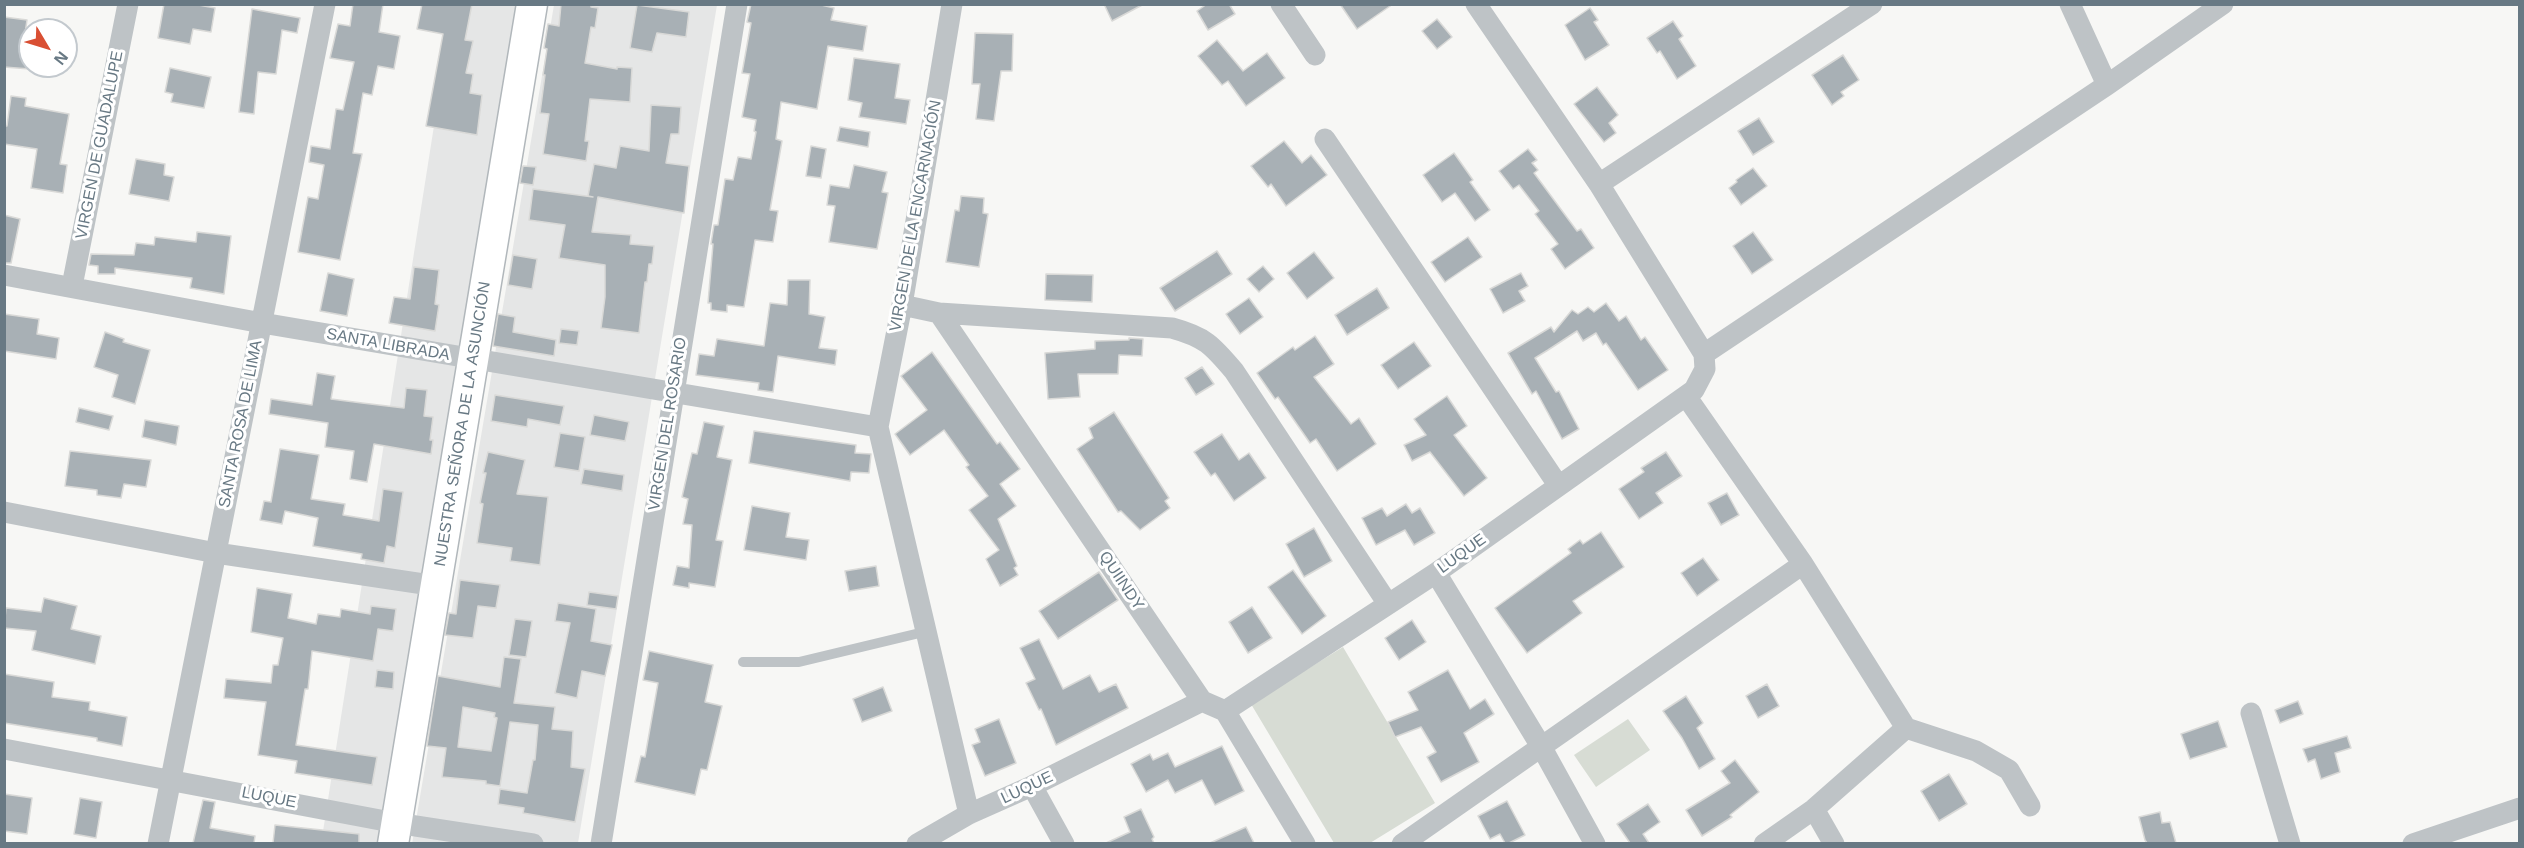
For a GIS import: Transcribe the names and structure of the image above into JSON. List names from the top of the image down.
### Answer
{
  "streets": {
    "street": [
      "VIRGEN DE GUADALUPE",
      "VIRGEN DE LA ENCARNACIÓN",
      "SANTA LIBRADA",
      "SANTA ROSA DE LIMA",
      "NUESTRA SEÑORA DE LA ASUNCIÓN",
      "VIRGEN DEL ROSARIO",
      "LUQUE",
      "QUIINDY"
    ]
  },
  "crossings": [
    ["VIRGEN DE GUADALUPE", "SANTA LIBRADA"],
    ["VIRGEN DE LA ENCARNACIÓN", "SANTA LIBRADA"],
    ["SANTA LIBRADA", "SANTA ROSA DE LIMA"],
    ["SANTA LIBRADA", "NUESTRA SEÑORA DE LA ASUNCIÓN"],
    ["SANTA LIBRADA", "VIRGEN DEL ROSARIO"],
    ["SANTA ROSA DE LIMA", "LUQUE"],
    ["NUESTRA SEÑORA DE LA ASUNCIÓN", "LUQUE"],
    ["LUQUE", "QUIINDY"]
  ],
  "north": "bottom right"
}
